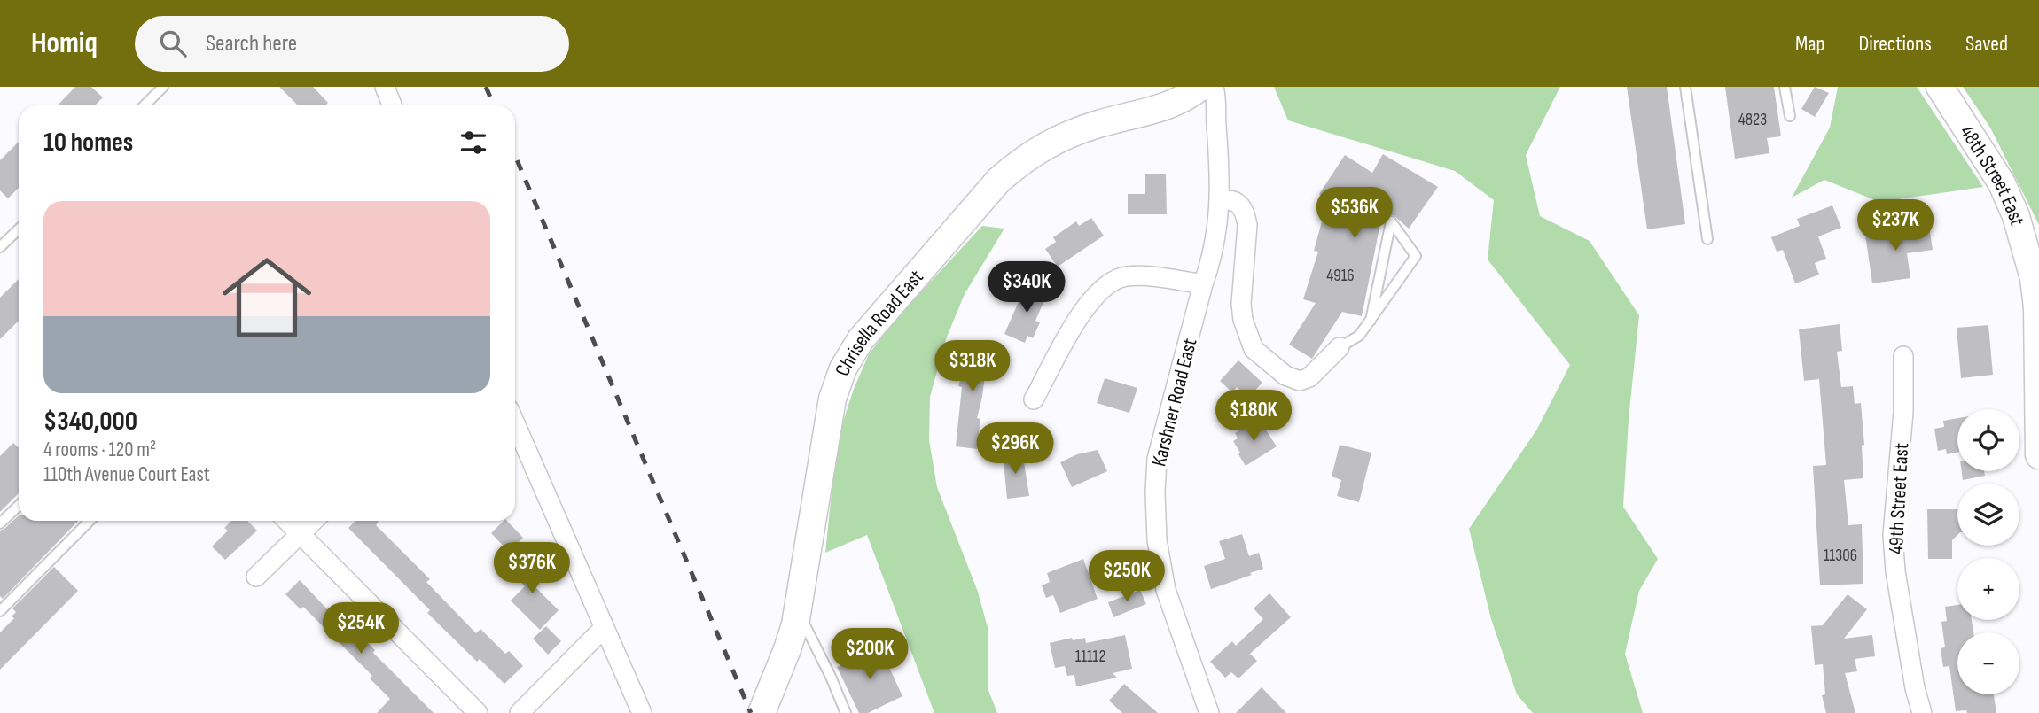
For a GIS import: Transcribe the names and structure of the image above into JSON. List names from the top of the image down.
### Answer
{
  "streets": {
    "street": [
      "48th Street East",
      "Chrisella Road East",
      "Karshner Road East",
      "49th Street East"
    ]
  },
  "house_numbers": [
    "4823",
    "4916",
    "11306",
    "11112"
  ],
  "page": {
    "header": "Homiq",
    "search": "Search here",
    "nav": ["Map", "Directions", "Saved"],
    "heading": "10 homes",
    "list": [
      {
        "name": "$340,000",
        "note": "4 rooms · 120 m² · 110th Avenue Court East"
      }
    ],
    "price": [
      "$536K",
      "$237K",
      "$340K",
      "$318K",
      "$180K",
      "$296K",
      "$376K",
      "$250K",
      "$254K",
      "$200K"
    ],
    "map_buttons": ["+", "−"]
  }
}
